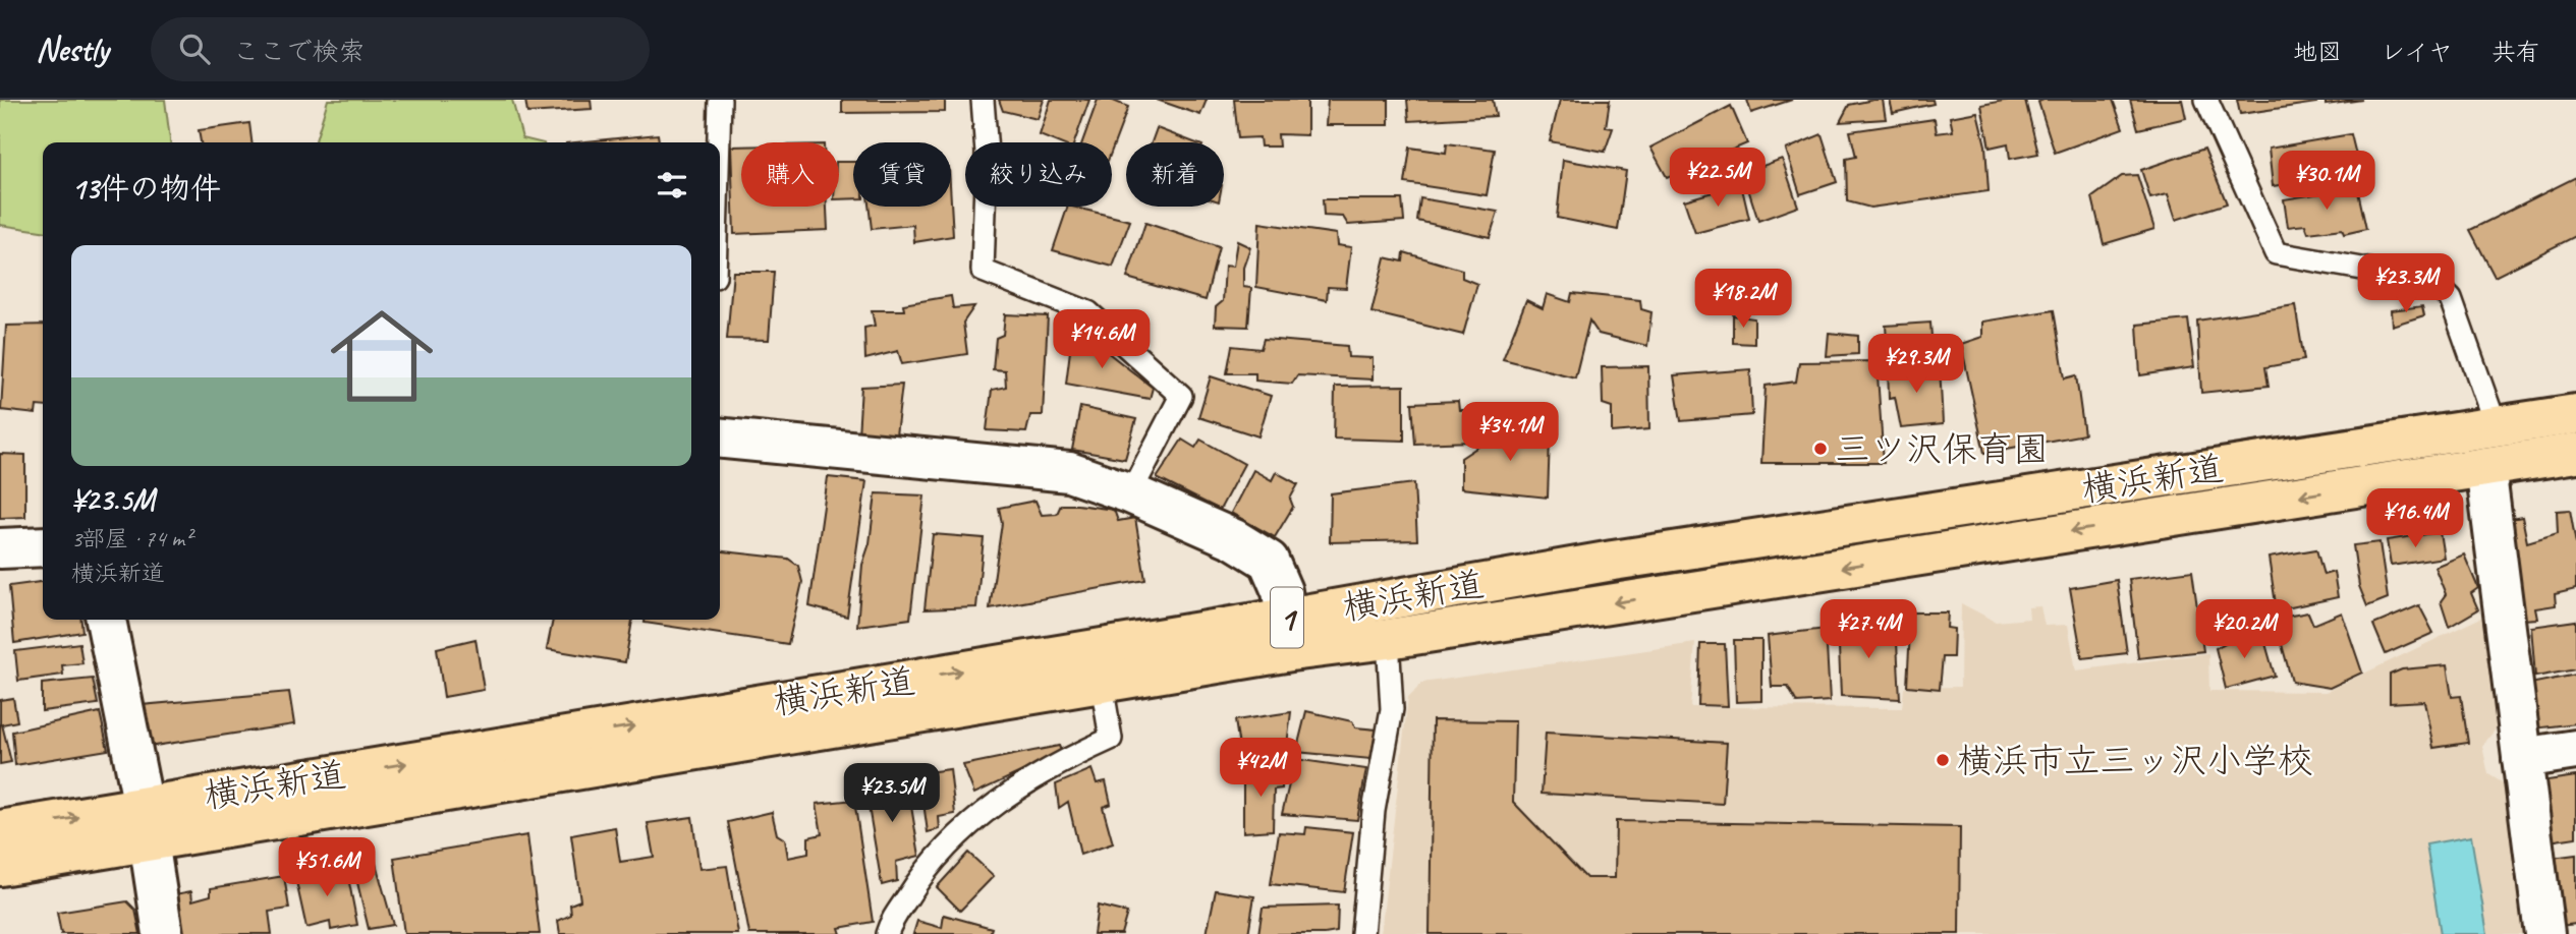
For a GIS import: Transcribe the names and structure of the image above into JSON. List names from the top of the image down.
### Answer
{
  "streets": {
    "highway": ["横浜新道", "1"]
  },
  "places": ["三ツ沢保育園", "横浜市立三ッ沢小学校"],
  "page": {
    "header": "Nestly",
    "search": "ここで検索",
    "nav": ["地図", "レイヤ", "共有"],
    "chip": [
      "購入",
      "賃貸",
      "絞り込み",
      "新着"
    ],
    "heading": "13件の物件",
    "price": [
      "¥22.5M",
      "¥30.1M",
      "¥23.3M",
      "¥18.2M",
      "¥14.6M",
      "¥29.3M",
      "¥34.1M",
      "¥16.4M",
      "¥27.4M",
      "¥20.2M",
      "¥42M",
      "¥23.5M",
      "¥51.6M"
    ],
    "list": [
      {
        "name": "¥23.5M",
        "note": "3部屋 · 74 m² · 横浜新道"
      }
    ]
  }
}
